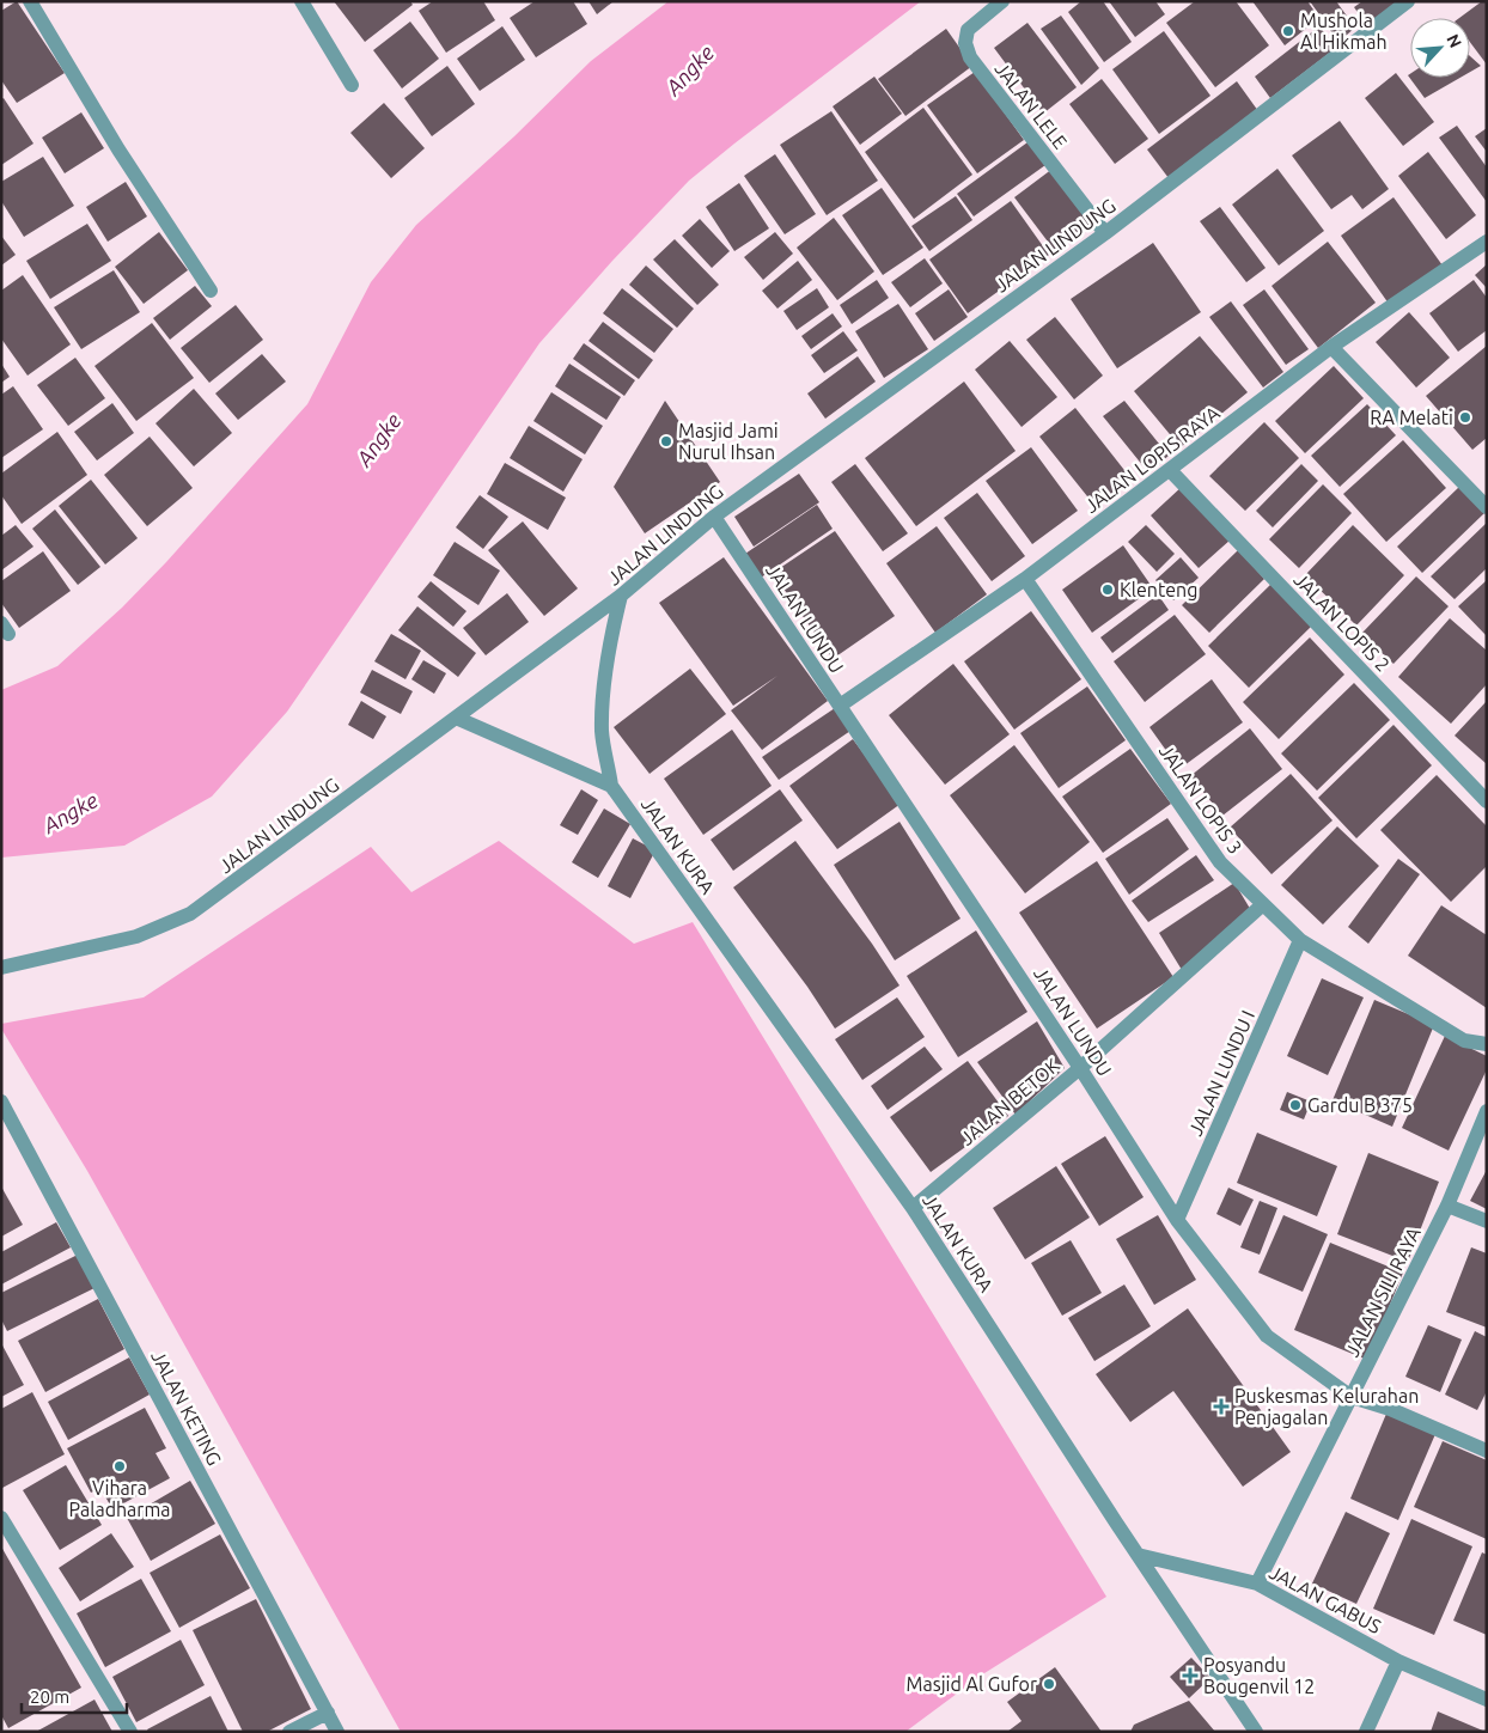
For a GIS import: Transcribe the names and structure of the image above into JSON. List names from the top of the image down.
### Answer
{
  "streets": {
    "street": [
      "JALAN LELE",
      "JALAN LINDUNG",
      "JALAN LOPIS RAYA",
      "JALAN LUNDU",
      "JALAN LOPIS 2",
      "JALAN LOPIS 3",
      "JALAN KURA",
      "JALAN LUNDU I",
      "JALAN BETOK",
      "JALAN SILI RAYA",
      "JALAN KETING",
      "JALAN GABUS"
    ]
  },
  "crossings": [
    ["JALAN LELE", "JALAN LINDUNG"],
    ["JALAN LINDUNG", "JALAN LUNDU"],
    ["JALAN LINDUNG", "JALAN KURA"],
    ["JALAN LOPIS RAYA", "JALAN LUNDU"],
    ["JALAN LOPIS RAYA", "JALAN LOPIS 2"],
    ["JALAN LOPIS RAYA", "JALAN LOPIS 3"],
    ["JALAN LUNDU", "JALAN LUNDU I"],
    ["JALAN LUNDU", "JALAN BETOK"],
    ["JALAN LUNDU", "JALAN SILI RAYA"],
    ["JALAN LOPIS 3", "JALAN LUNDU I"],
    ["JALAN LOPIS 3", "JALAN BETOK"],
    ["JALAN KURA", "JALAN BETOK"],
    ["JALAN KURA", "JALAN GABUS"],
    ["JALAN SILI RAYA", "JALAN GABUS"]
  ],
  "water": ["Angke"],
  "places": {
    "other": [
      "Mushola Al Hikmah",
      "RA Melati",
      "Masjid Jami Nurul Ihsan",
      "Klenteng",
      "Gardu B 375",
      "Vihara Paladharma",
      "Masjid Al Gufor"
    ],
    "health": ["Puskesmas Kelurahan Penjagalan", "Posyandu Bougenvil 12"]
  },
  "scale_bar": "20 m",
  "north": "top right"
}
